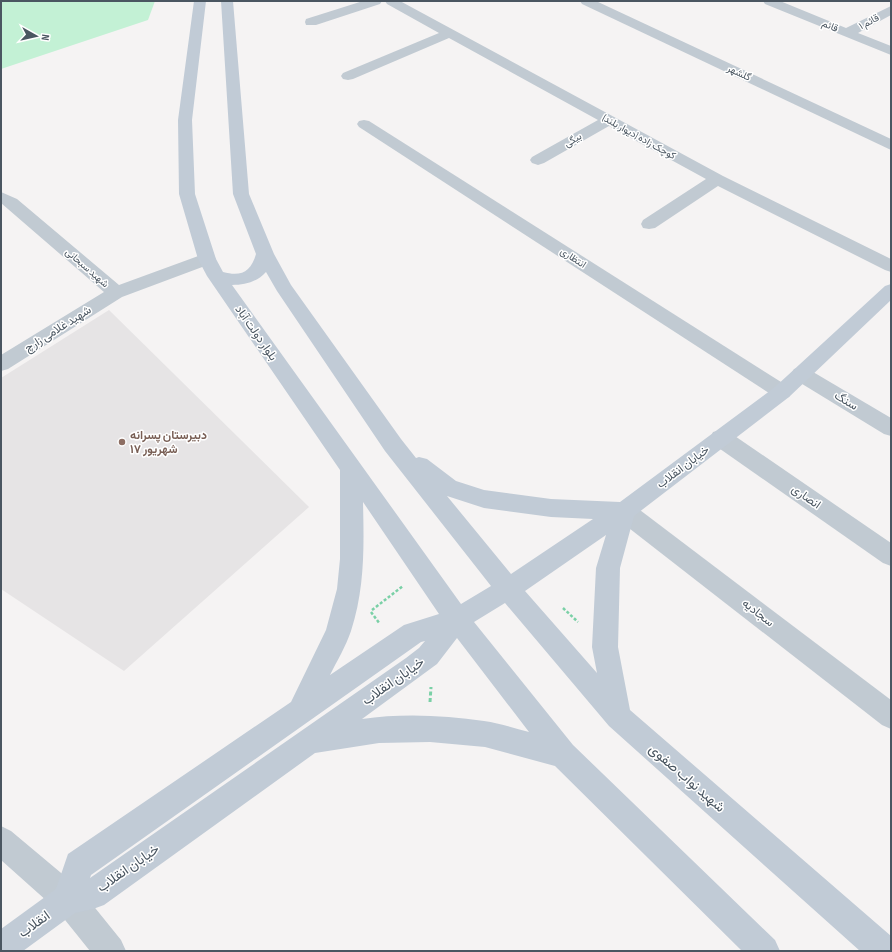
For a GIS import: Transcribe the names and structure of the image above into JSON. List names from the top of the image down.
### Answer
{
  "streets": {
    "main road": [
      "بلوار دولت آباد",
      "خیابان انقلاب",
      "شهید نواب صفوی",
      "انقلاب"
    ],
    "street": [
      "قائم ۱",
      "قائم",
      "گلشهر",
      "کوچک زاده (دیوار بلند)",
      "بیگی",
      "انتظاری",
      "شهید سبحانی",
      "شهید غلامی زارچ",
      "سنگ",
      "انصاری",
      "سجادیه"
    ]
  },
  "crossings": [
    ["قائم ۱", "قائم"],
    ["کوچک زاده (دیوار بلند)", "بیگی"],
    ["انتظاری", "خیابان انقلاب"],
    ["شهید سبحانی", "شهید غلامی زارچ"],
    ["شهید سبحانی", "بلوار دولت آباد"],
    ["بلوار دولت آباد", "خیابان انقلاب"],
    ["سنگ", "خیابان انقلاب"],
    ["خیابان انقلاب", "انصاری"],
    ["خیابان انقلاب", "سجادیه"],
    ["خیابان انقلاب", "شهید نواب صفوی"],
    ["خیابان انقلاب", "انقلاب"]
  ],
  "places": ["دبیرستان پسرانه ۱۷ شهریور"],
  "north": "right"
}
